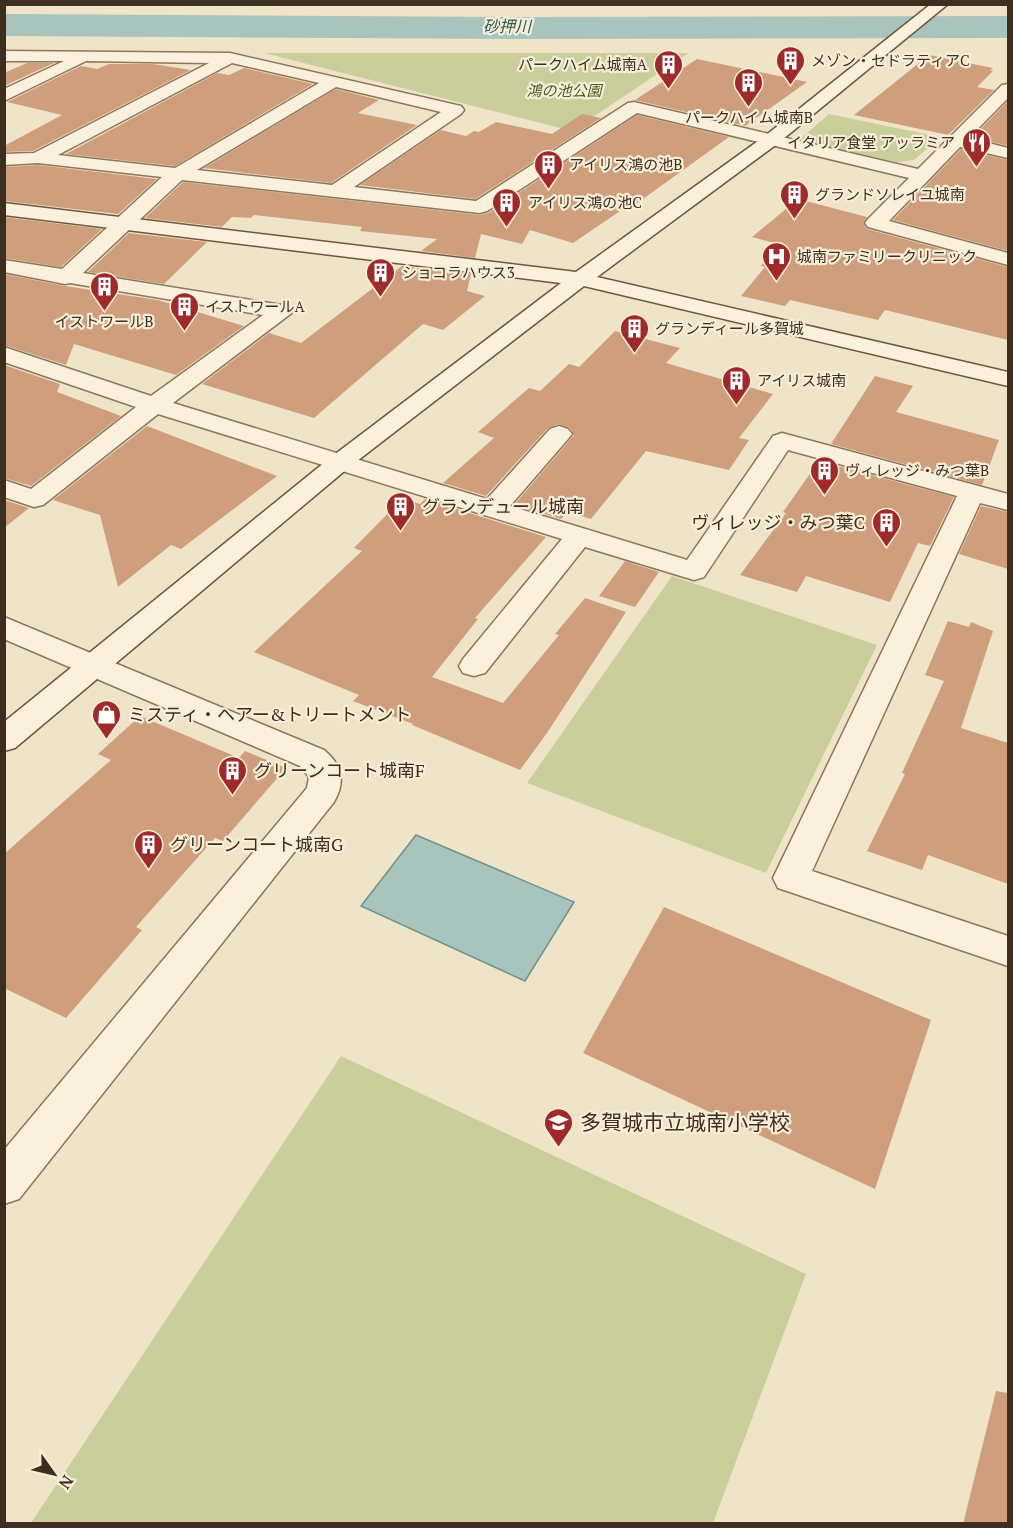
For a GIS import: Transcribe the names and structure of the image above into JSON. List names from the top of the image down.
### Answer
{
  "water": ["砂押川"],
  "parks": ["鴻の池公園"],
  "places": {
    "building": [
      "メゾン・セドラティアC",
      "パークハイム城南A",
      "パークハイム城南B",
      "アイリス鴻の池B",
      "グランドソレイユ城南",
      "アイリス鴻の池C",
      "ショコラハウス3",
      "イストワールB",
      "イストワールA",
      "グランディール多賀城",
      "アイリス城南",
      "ヴィレッジ・みつ葉B",
      "グランデュール城南",
      "ヴィレッジ・みつ葉C",
      "グリーンコート城南F",
      "グリーンコート城南G"
    ],
    "restaurant": ["イタリア食堂 アッラミア"],
    "hospital": ["城南ファミリークリニック"],
    "shop": ["ミスティ・ヘアー&トリートメント"],
    "school or university": ["多賀城市立城南小学校"]
  },
  "north": "bottom right"
}
